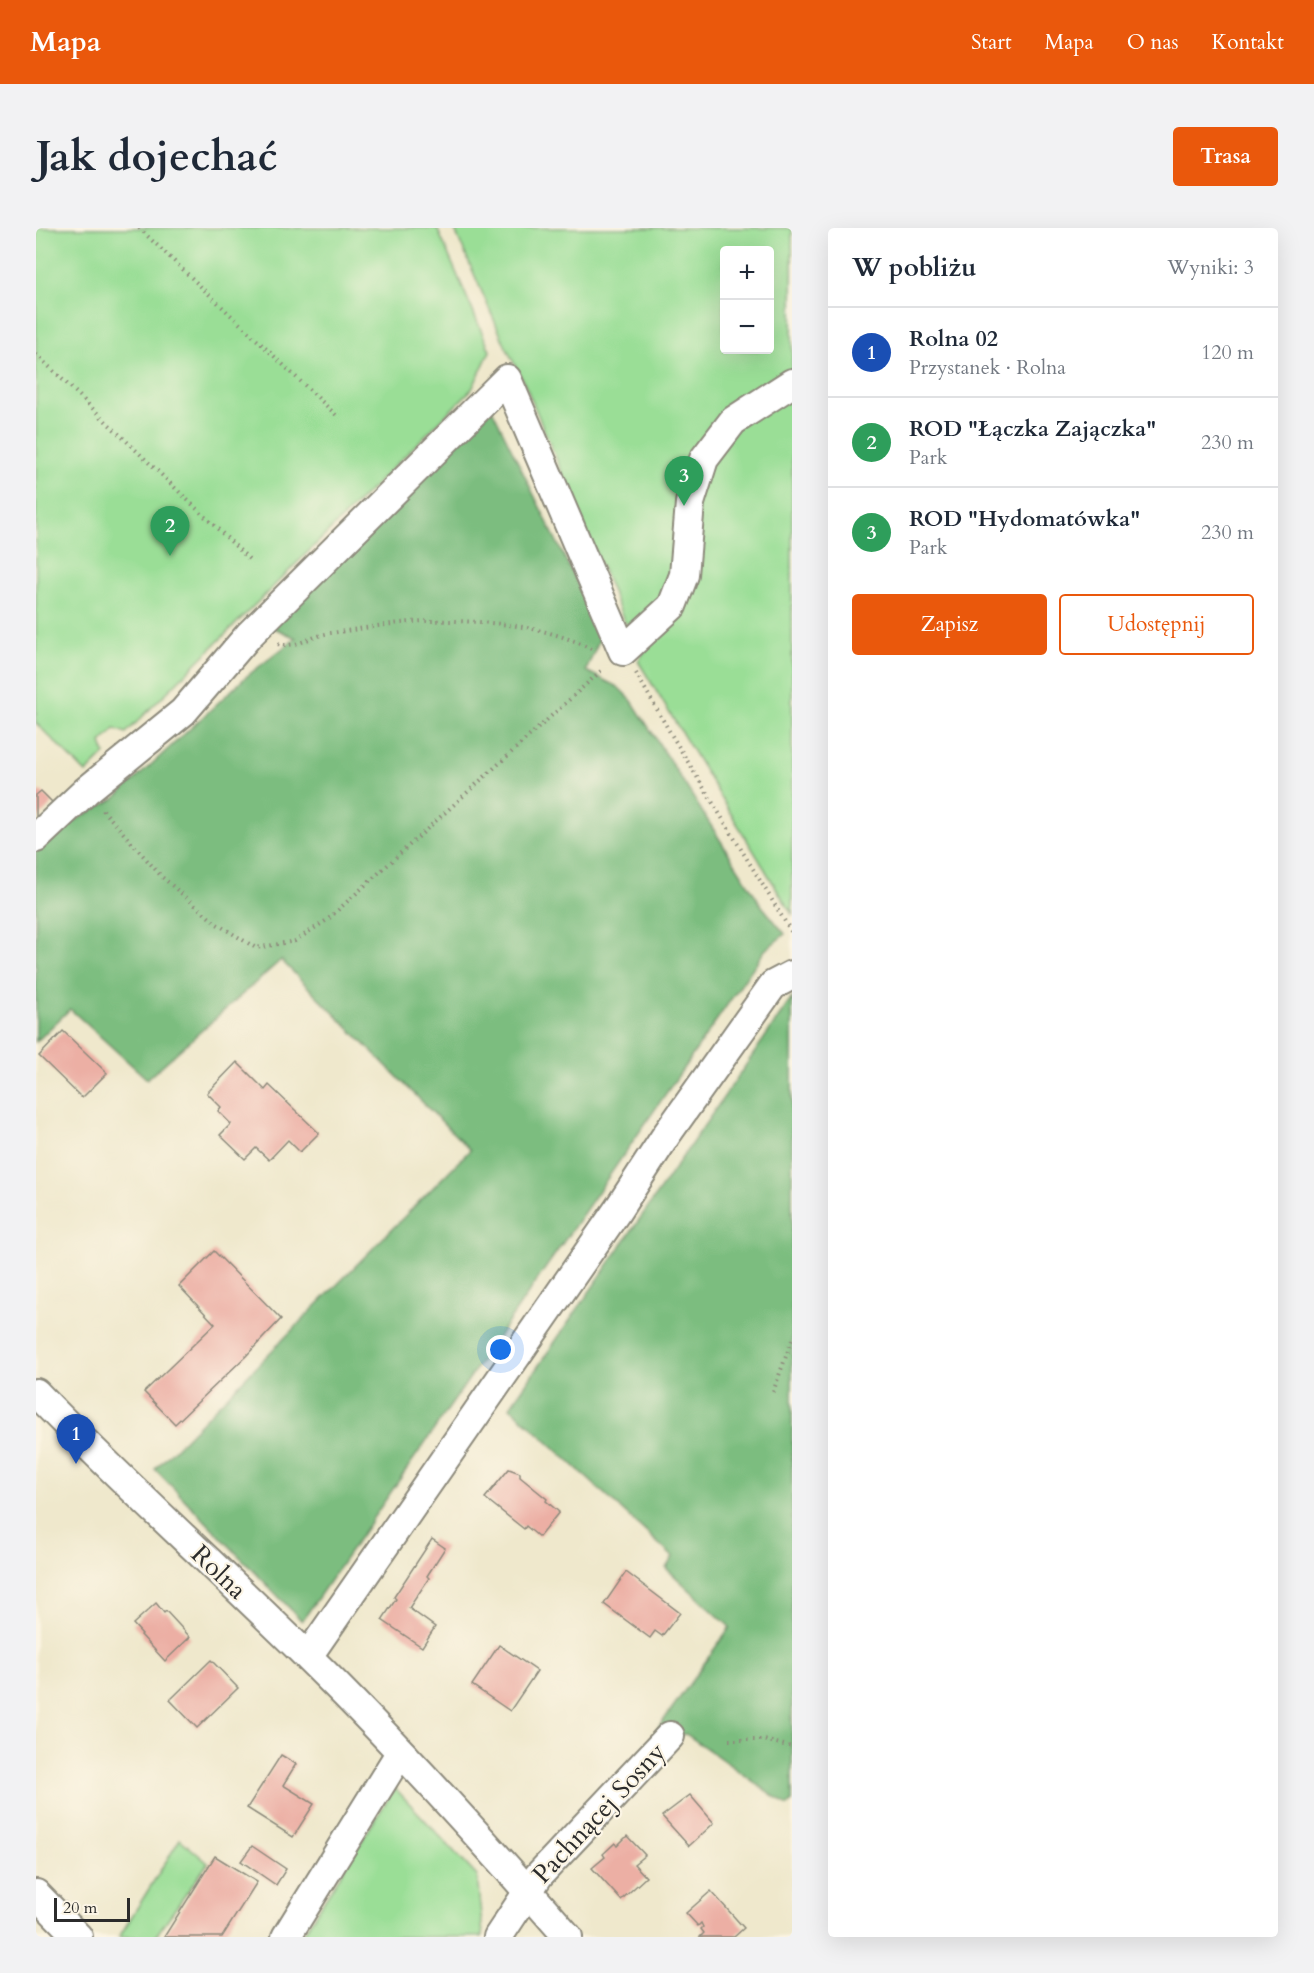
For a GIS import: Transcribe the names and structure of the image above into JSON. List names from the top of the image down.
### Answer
{
  "streets": {
    "street": ["Rolna", "Pachnącej Sosny"]
  },
  "crossings": [
    ["Rolna", "Pachnącej Sosny"]
  ],
  "scale_bar": "20 m",
  "page": {
    "header": "Mapa",
    "nav": [
      "Start",
      "Mapa",
      "O nas",
      "Kontakt"
    ],
    "buttons": [
      "Trasa",
      ["Zapisz", "Udostępnij"]
    ],
    "title": "Jak dojechać",
    "heading": ["W pobliżu", "Wyniki: 3"],
    "map_buttons": ["+", "−"],
    "list": [
      {
        "mark": "1",
        "name": "Rolna 02",
        "note": "Przystanek · Rolna",
        "value": "120 m"
      },
      {
        "mark": "2",
        "name": "ROD \"Łączka Zajączka\"",
        "note": "Park",
        "value": "230 m"
      },
      {
        "mark": "3",
        "name": "ROD \"Hydomatówka\"",
        "note": "Park",
        "value": "230 m"
      }
    ],
    "pins": ["3", "2", "1"],
    "scale": "20 m"
  }
}
